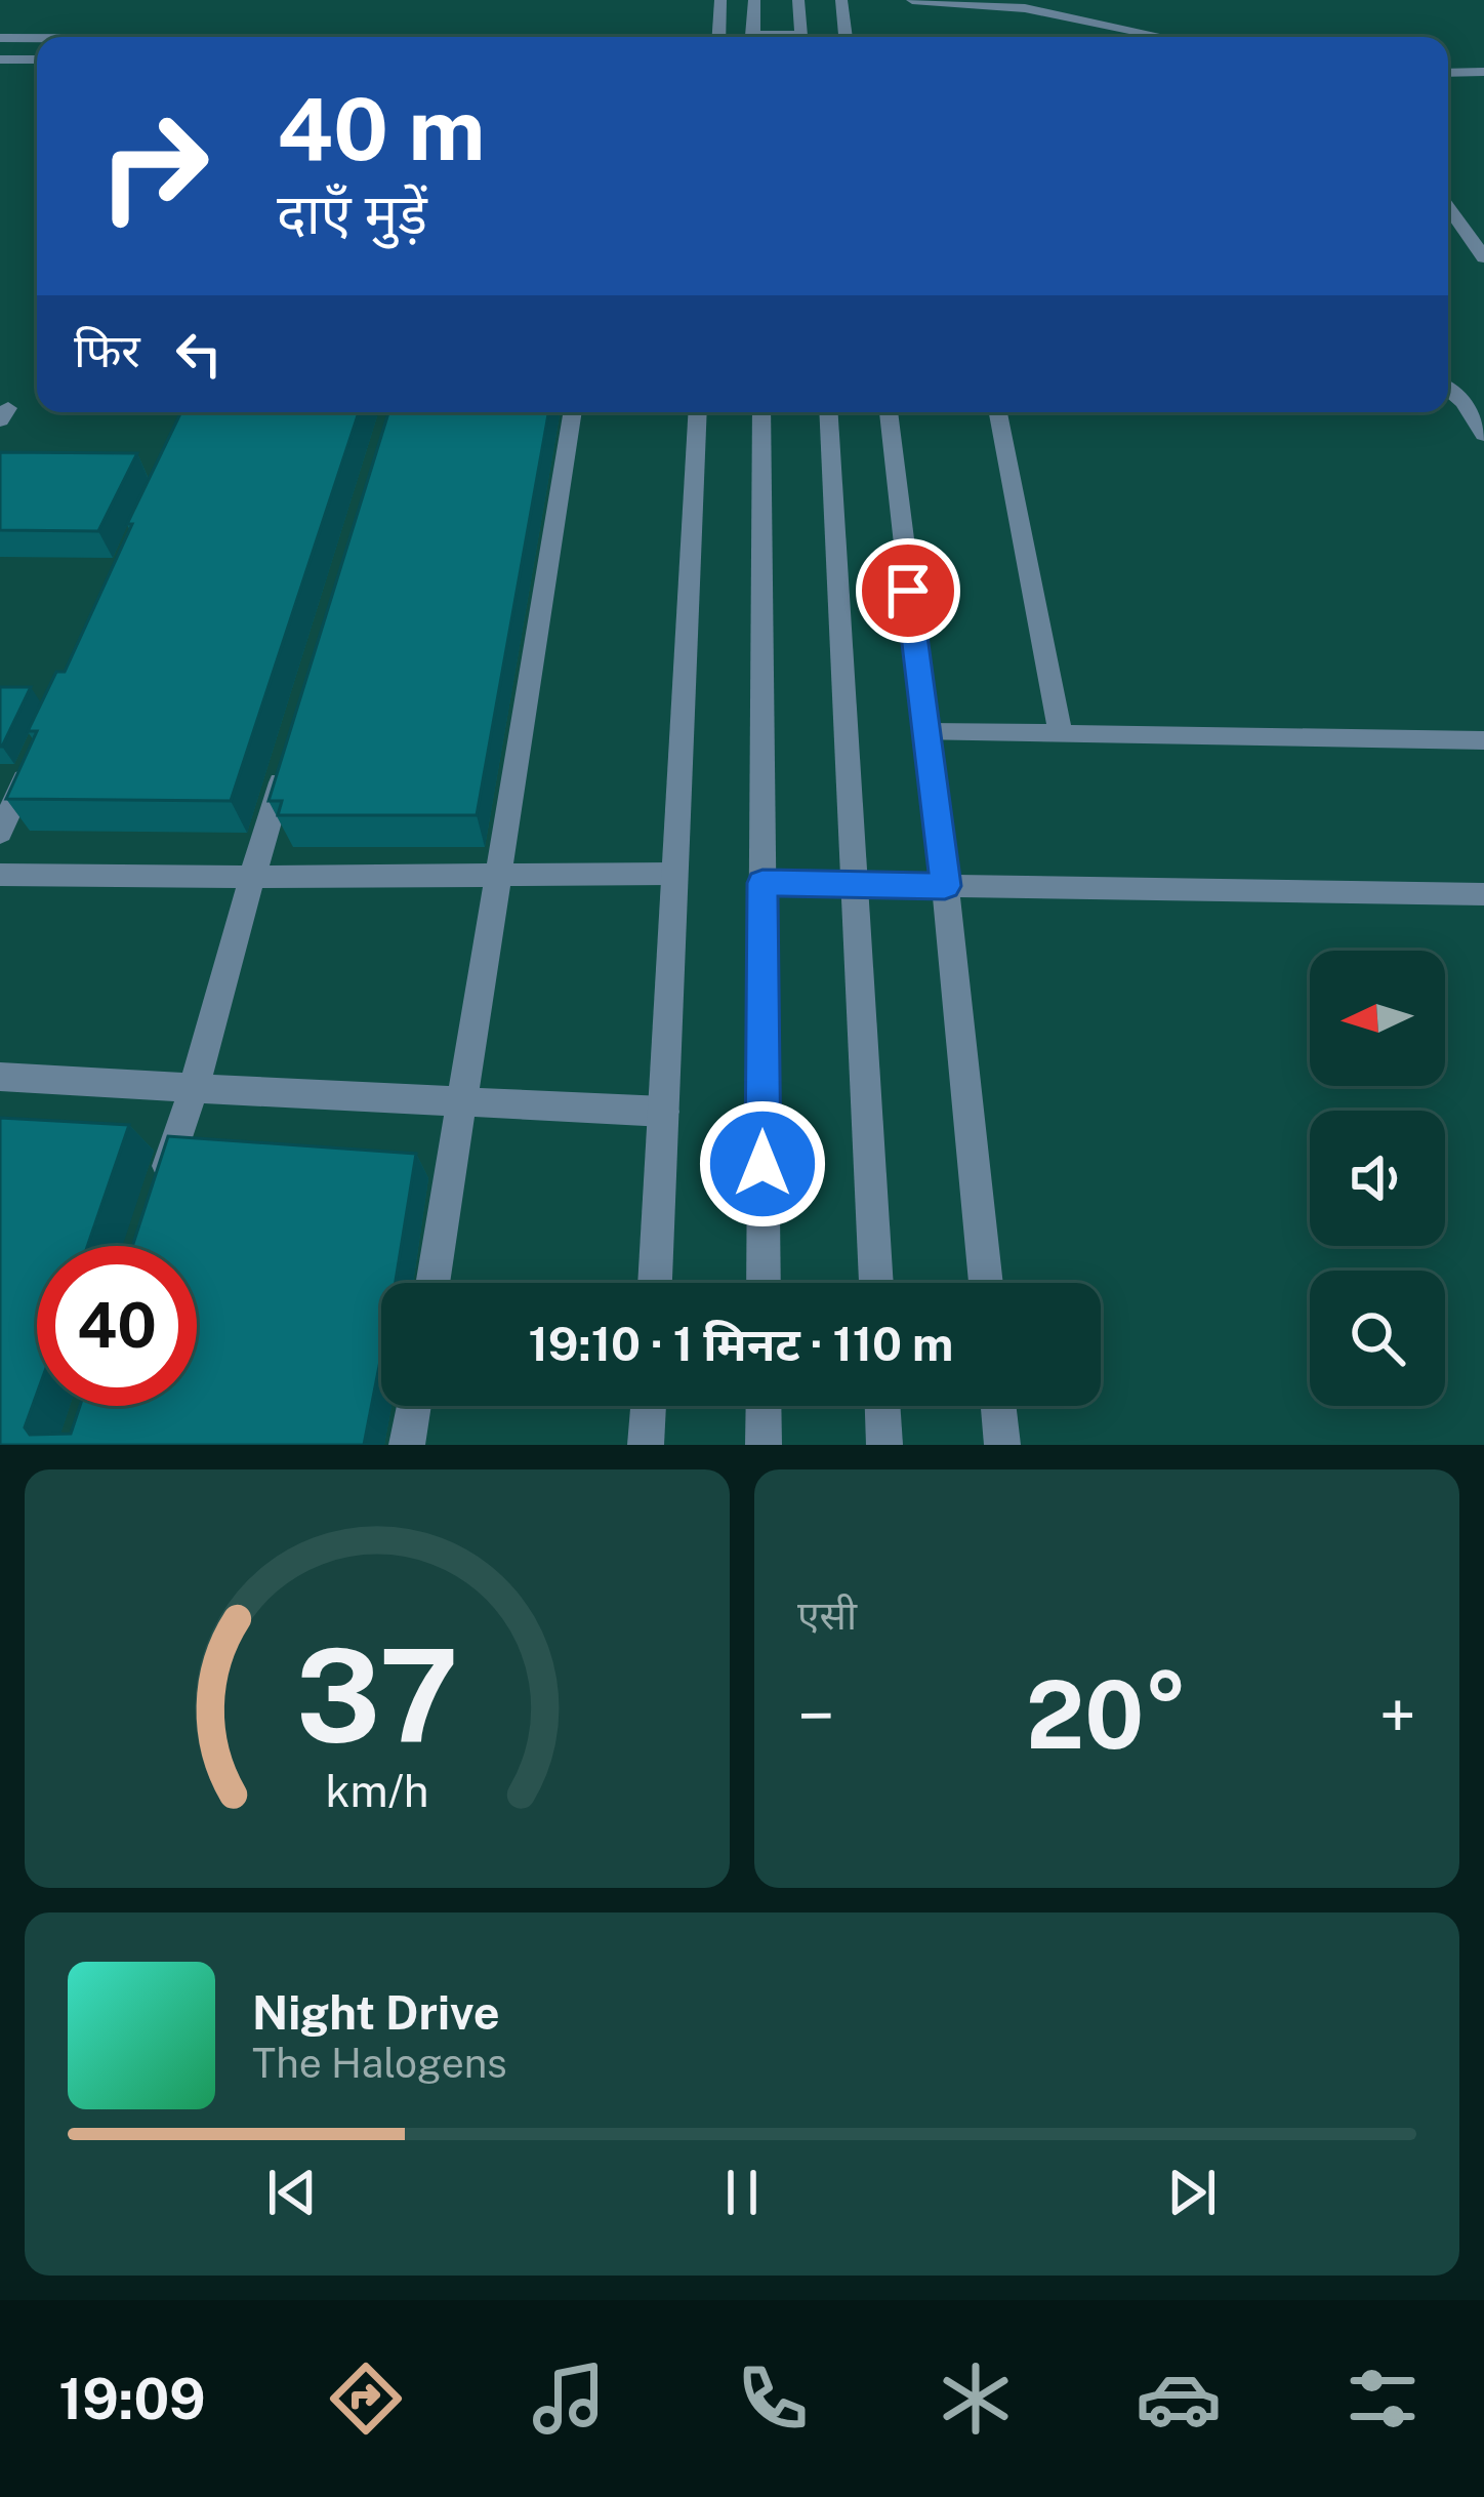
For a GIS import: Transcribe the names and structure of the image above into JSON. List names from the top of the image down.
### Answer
{
  "north": "left",
  "page": {
    "turn": ["40 m", "दाएँ मुड़ें"],
    "then": "फिर",
    "limit": "40",
    "trip": "19:10 · 1 मिनट · 110 m",
    "tile": "एसी",
    "heat": ["−", "20°", "+"],
    "song": ["Night Drive", "The Halogens"],
    "tabs": "19:09",
    "gauge": ["37", "km/h"]
  }
}
